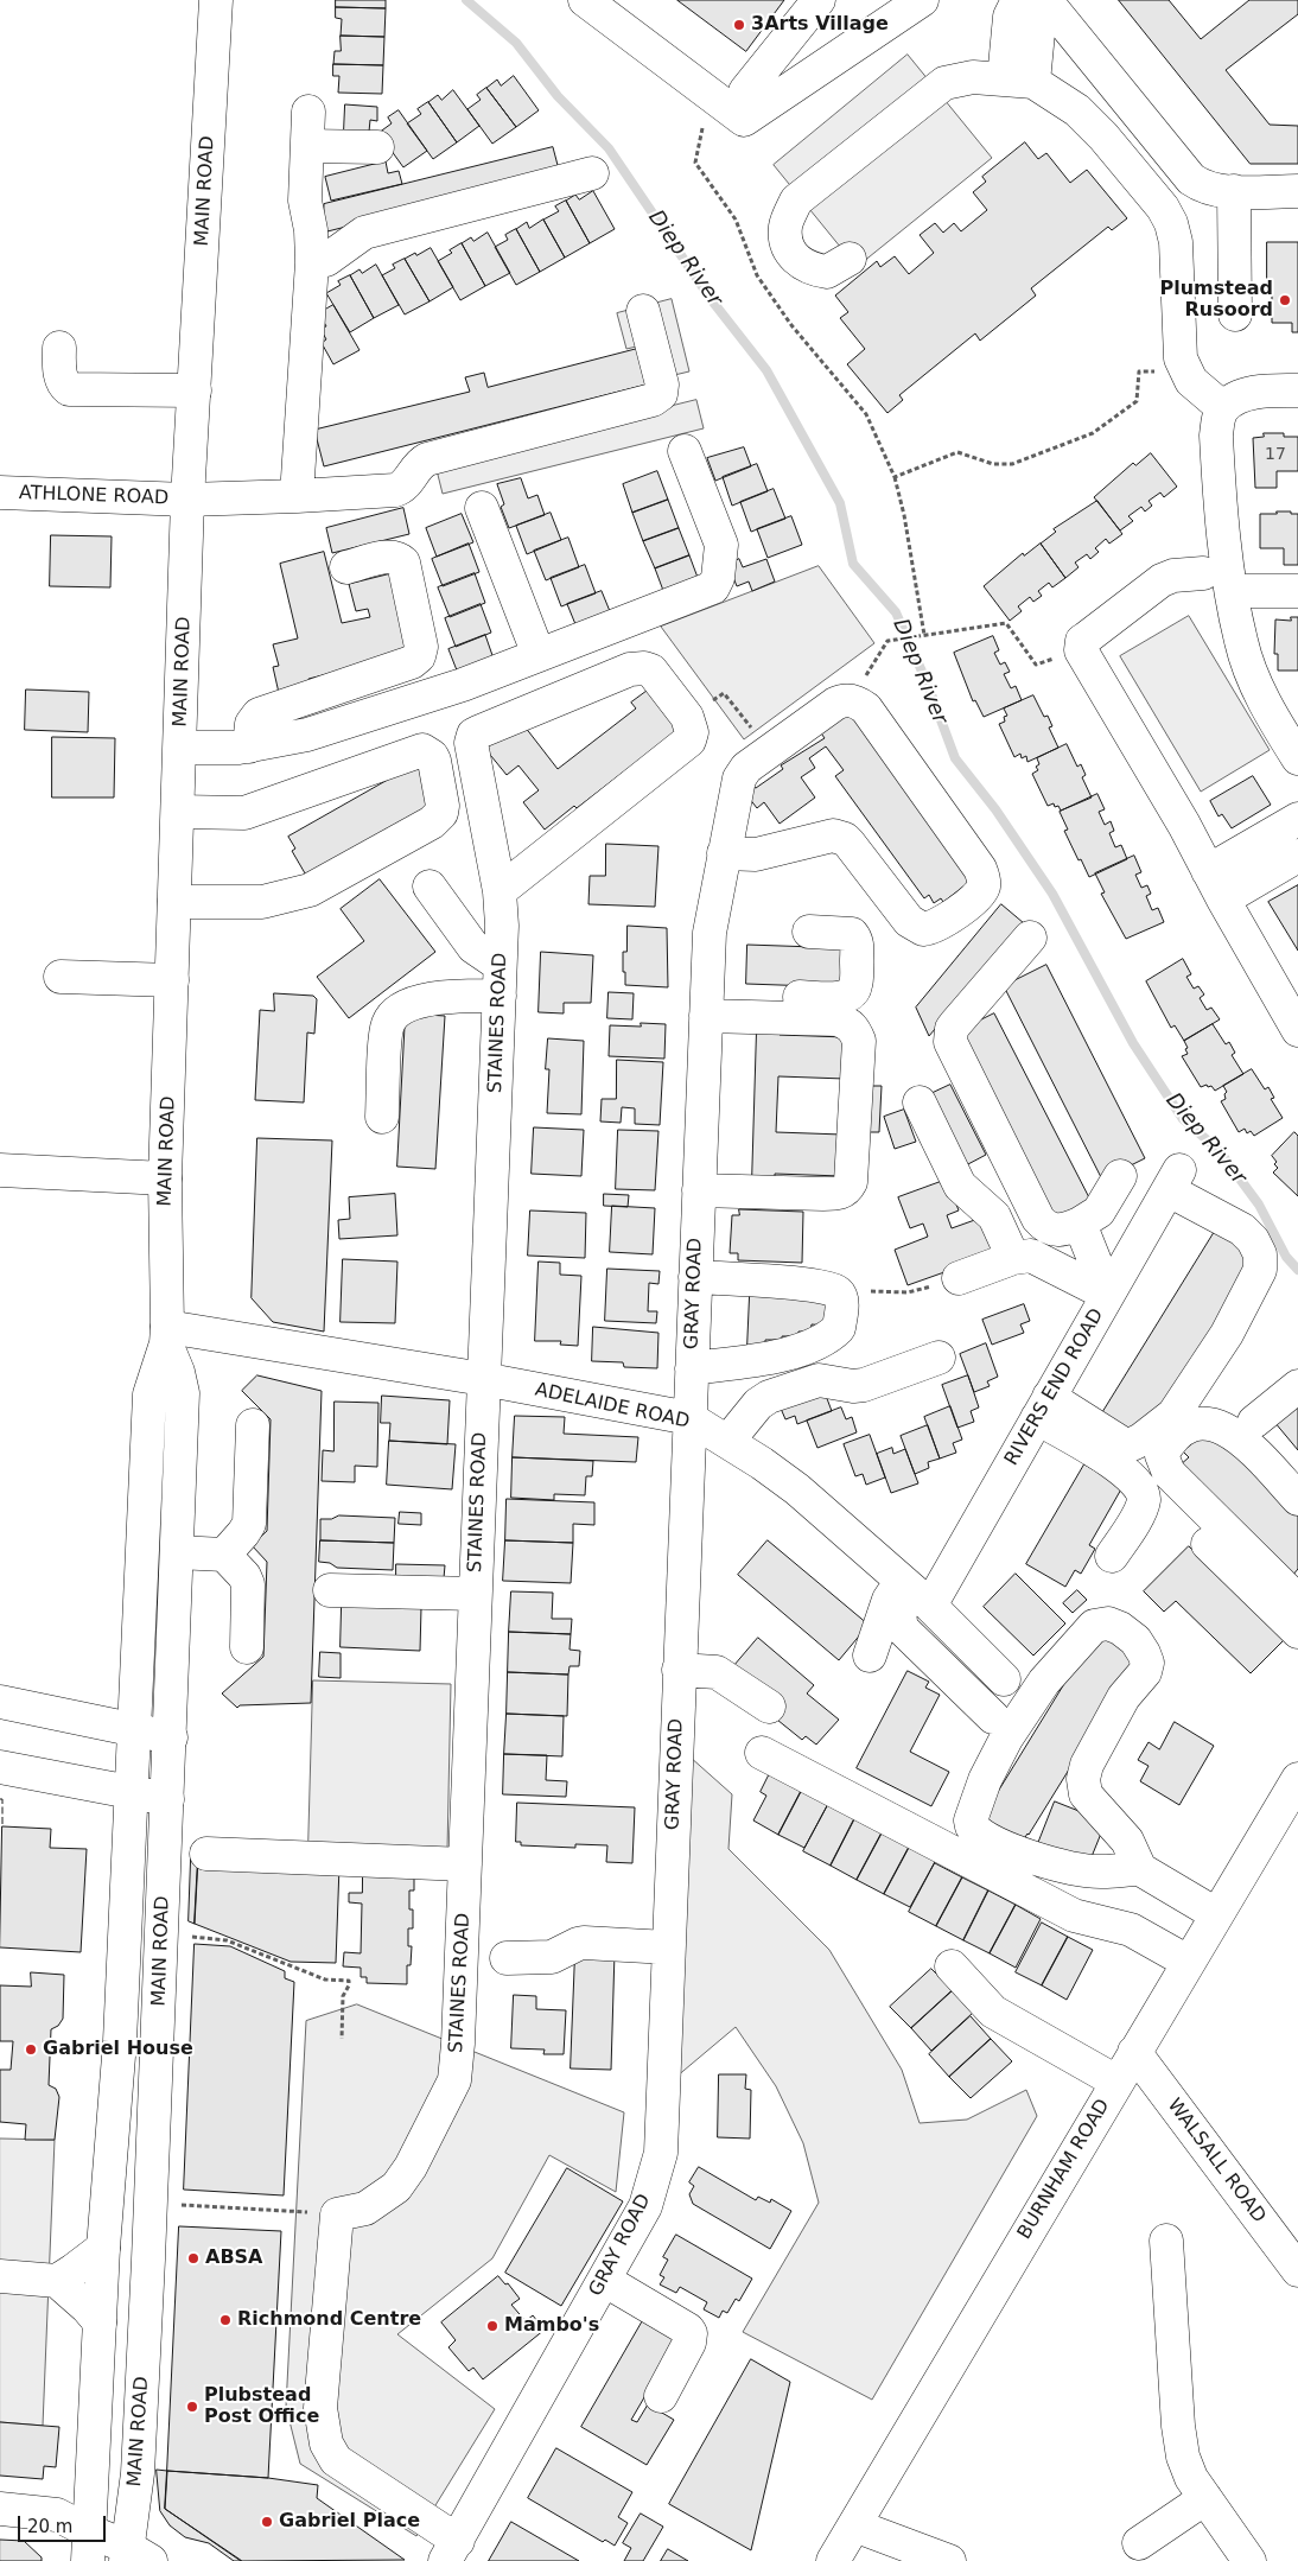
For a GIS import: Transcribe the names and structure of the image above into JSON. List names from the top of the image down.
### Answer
{
  "streets": {
    "street": [
      "MAIN ROAD",
      "ATHLONE ROAD",
      "STAINES ROAD",
      "GRAY ROAD",
      "RIVERS END ROAD",
      "ADELAIDE ROAD",
      "WALSALL ROAD",
      "BURNHAM ROAD"
    ]
  },
  "crossings": [
    ["MAIN ROAD", "ATHLONE ROAD"],
    ["MAIN ROAD", "ADELAIDE ROAD"],
    ["STAINES ROAD", "ADELAIDE ROAD"],
    ["GRAY ROAD", "ADELAIDE ROAD"],
    ["RIVERS END ROAD", "ADELAIDE ROAD"],
    ["WALSALL ROAD", "BURNHAM ROAD"]
  ],
  "water": ["Diep River"],
  "places": [
    "3Arts Village",
    "Plumstead Rusoord",
    "Gabriel House",
    "ABSA",
    "Richmond Centre",
    "Mambo's",
    "Plubstead Post Office",
    "Gabriel Place"
  ],
  "house_numbers": ["17"],
  "scale_bar": "20 m"
}
